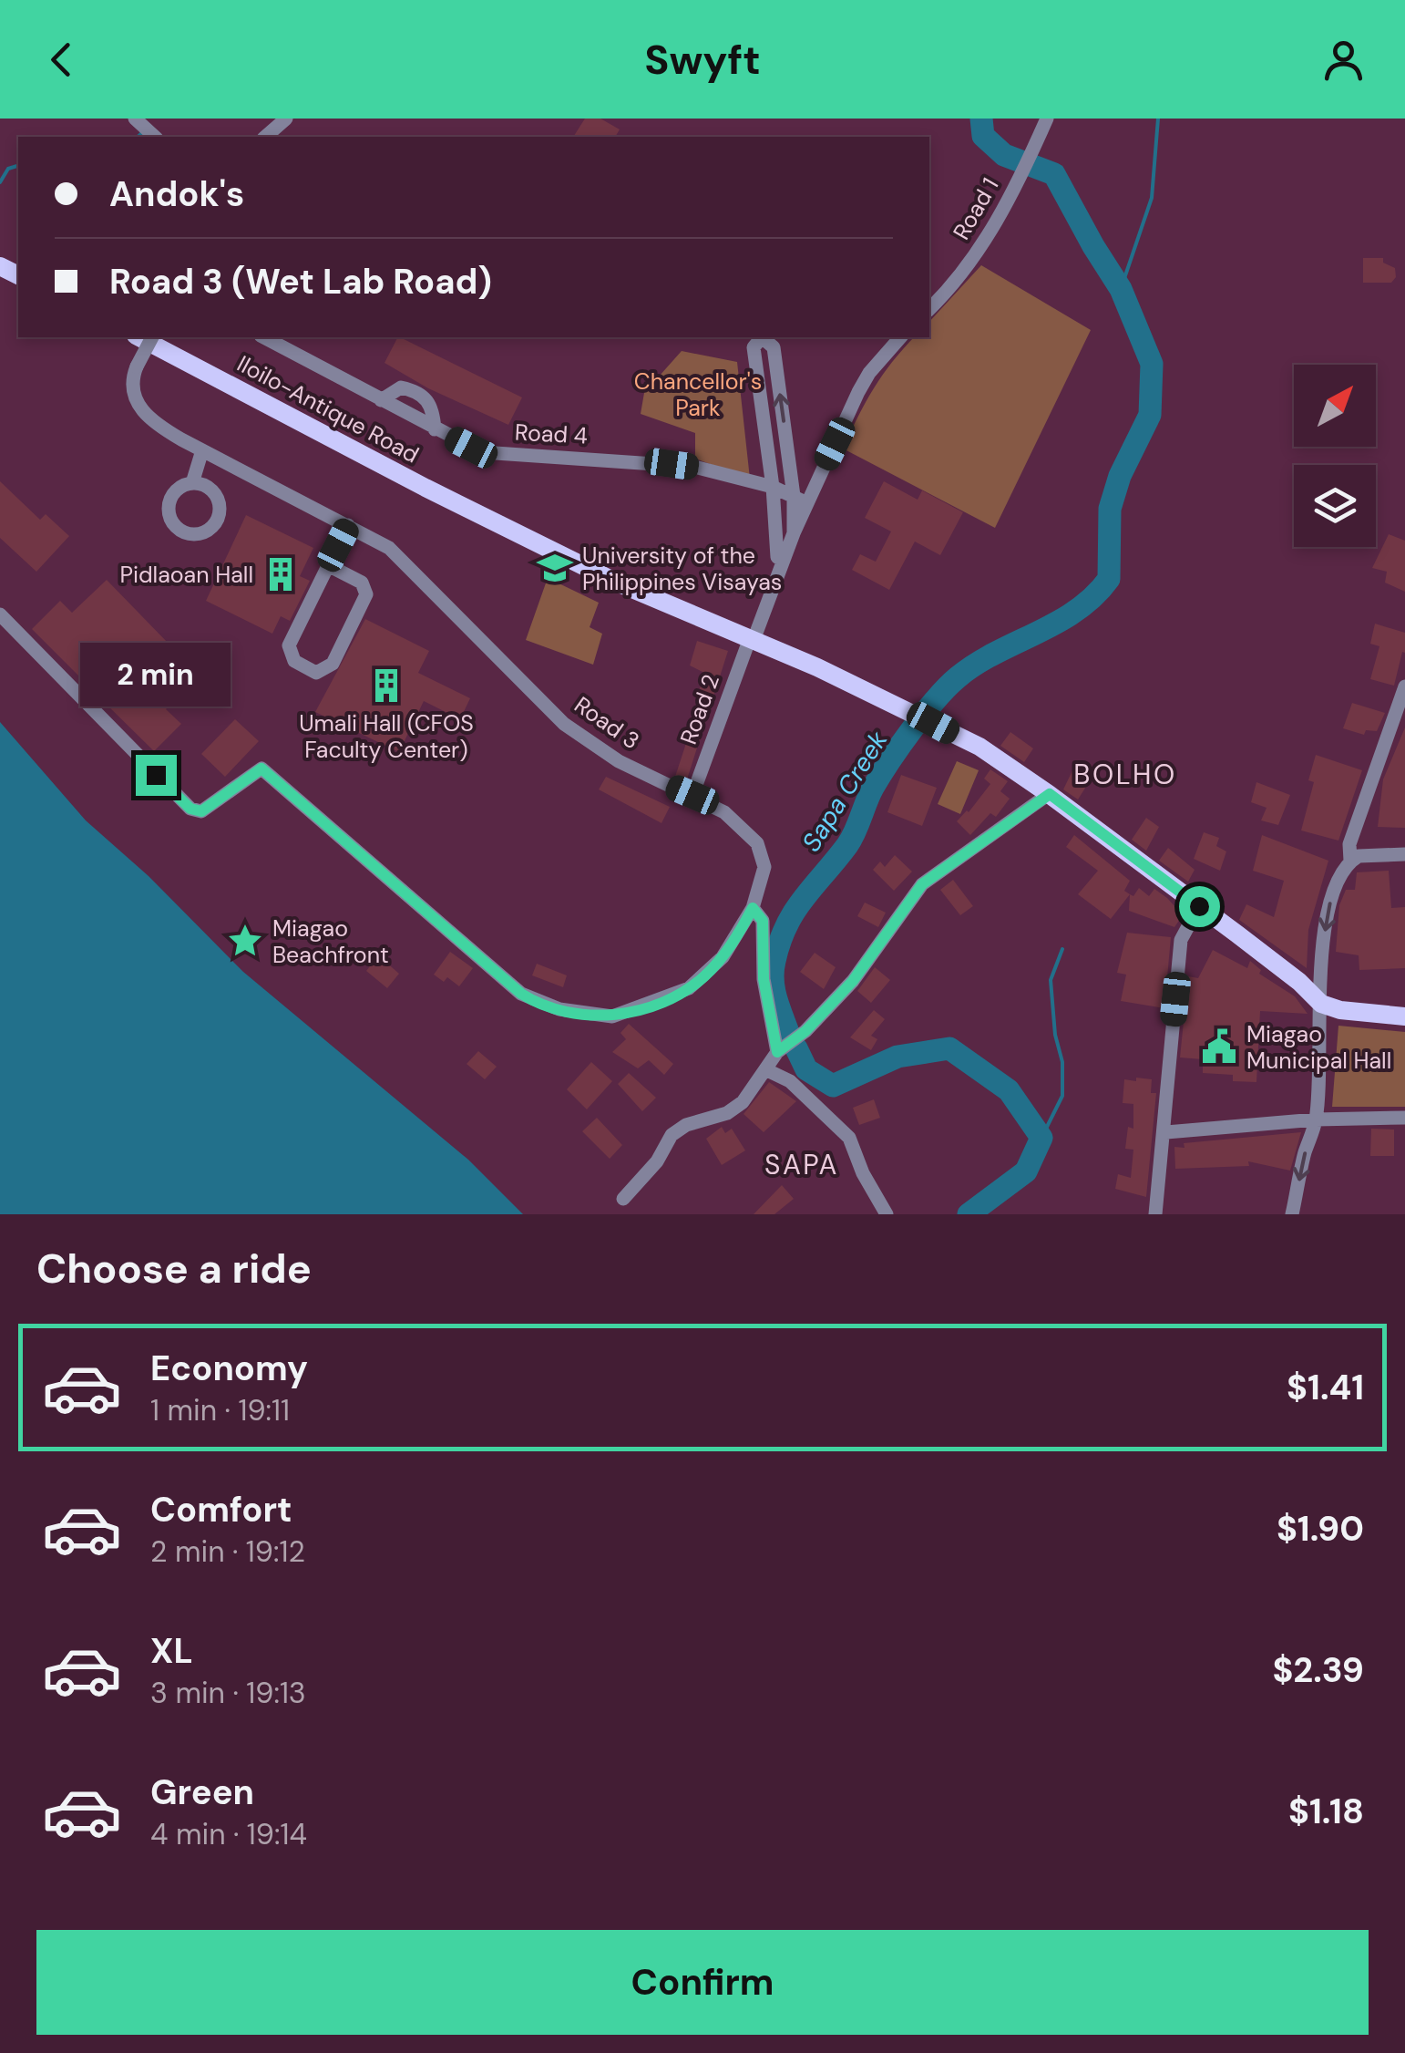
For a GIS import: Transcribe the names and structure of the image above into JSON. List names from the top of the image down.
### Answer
{
  "streets": {
    "main road": ["Iloilo-Antique Road"],
    "street": [
      "Road 1",
      "Road 4",
      "Road 2",
      "Road 3"
    ]
  },
  "crossings": [
    ["Iloilo-Antique Road", "Road 2"],
    ["Road 2", "Road 3"]
  ],
  "districts": ["BOLHO", "SAPA"],
  "water": ["Sapa Creek"],
  "parks": ["Chancellor's Park"],
  "places": {
    "school or university": ["University of the Philippines Visayas"],
    "building": ["Pidlaoan Hall", "Umali Hall (CFOS Faculty Center)"],
    "place": ["Miagao Beachfront"],
    "public building": ["Miagao Municipal Hall"]
  },
  "north": "top right",
  "page": {
    "header": "Swyft",
    "banner": ["Andok's", "Road 3 (Wet Lab Road)"],
    "bubble": "2 min",
    "heading": "Choose a ride",
    "list": [
      {
        "name": "Economy",
        "note": "1 min · 19:11",
        "value": "$1.41"
      },
      {
        "name": "Comfort",
        "note": "2 min · 19:12",
        "value": "$1.90"
      },
      {
        "name": "XL",
        "note": "3 min · 19:13",
        "value": "$2.39"
      },
      {
        "name": "Green",
        "note": "4 min · 19:14",
        "value": "$1.18"
      }
    ],
    "buttons": "Confirm"
  }
}
